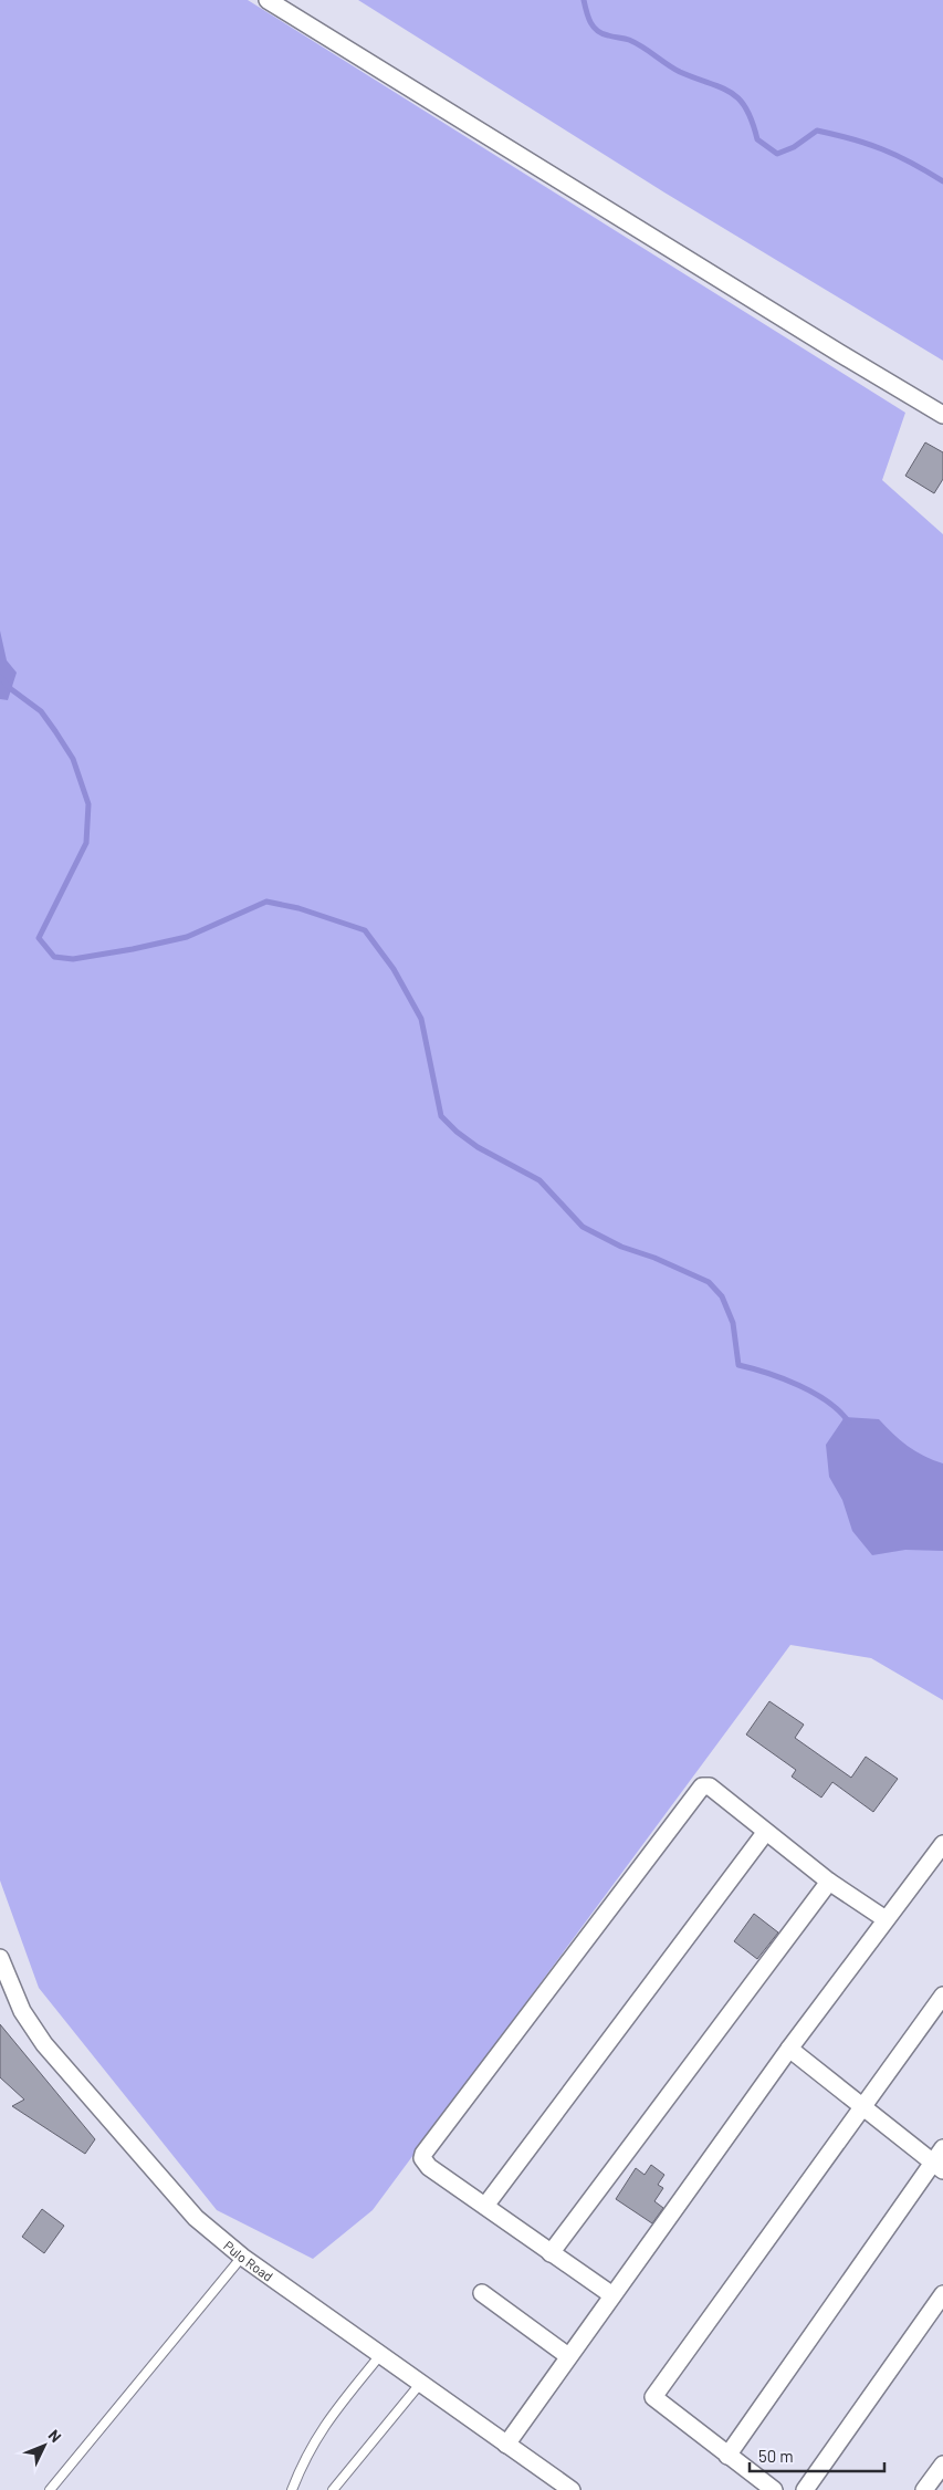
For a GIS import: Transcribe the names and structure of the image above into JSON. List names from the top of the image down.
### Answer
{
  "streets": {
    "street": ["Pulo Road"]
  },
  "scale_bar": "50 m",
  "north": "top right"
}
